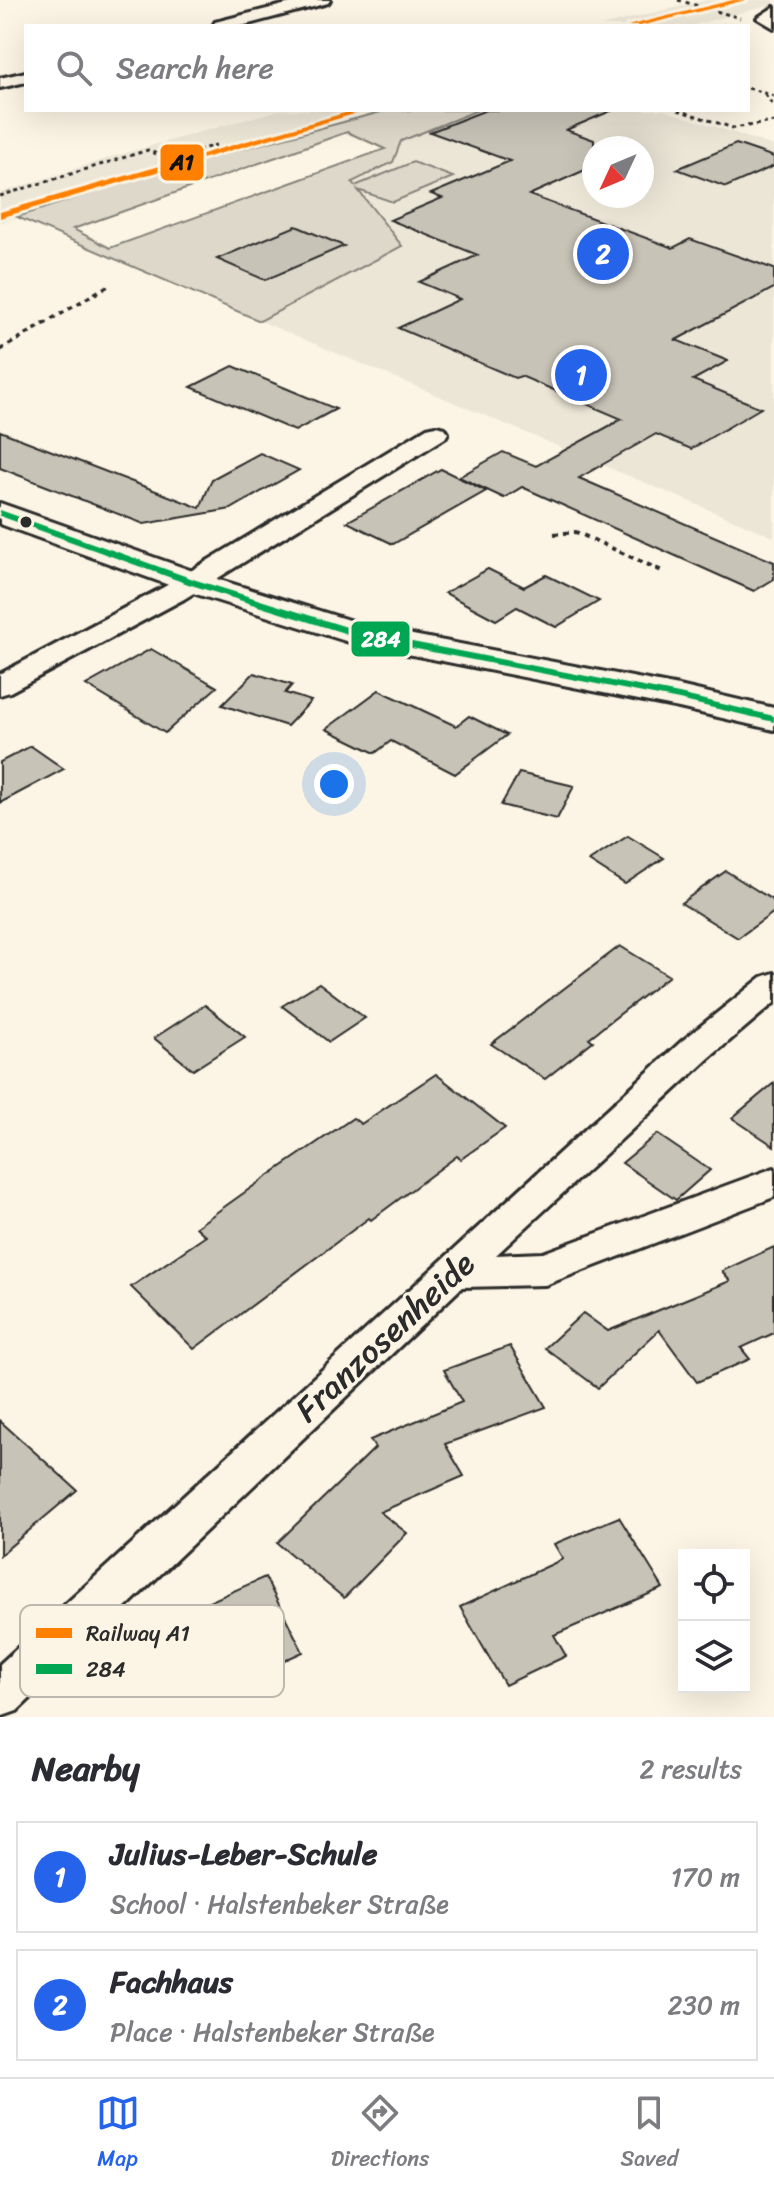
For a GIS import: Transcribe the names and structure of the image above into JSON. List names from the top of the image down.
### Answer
{
  "streets": {
    "street": ["Franzosenheide"]
  },
  "lines": ["rail line A1", "transit line 284"],
  "legend": ["Railway A1", "284"],
  "north": "bottom left",
  "page": {
    "search": "Search here",
    "pins": ["2", "1"],
    "heading": ["Nearby", "2 results"],
    "list": [
      {
        "mark": "1",
        "name": "Julius-Leber-Schule",
        "note": "School · Halstenbeker Straße",
        "value": "170 m"
      },
      {
        "mark": "2",
        "name": "Fachhaus",
        "note": "Place · Halstenbeker Straße",
        "value": "230 m"
      }
    ],
    "nav": ["Map", "Directions", "Saved"]
  }
}
